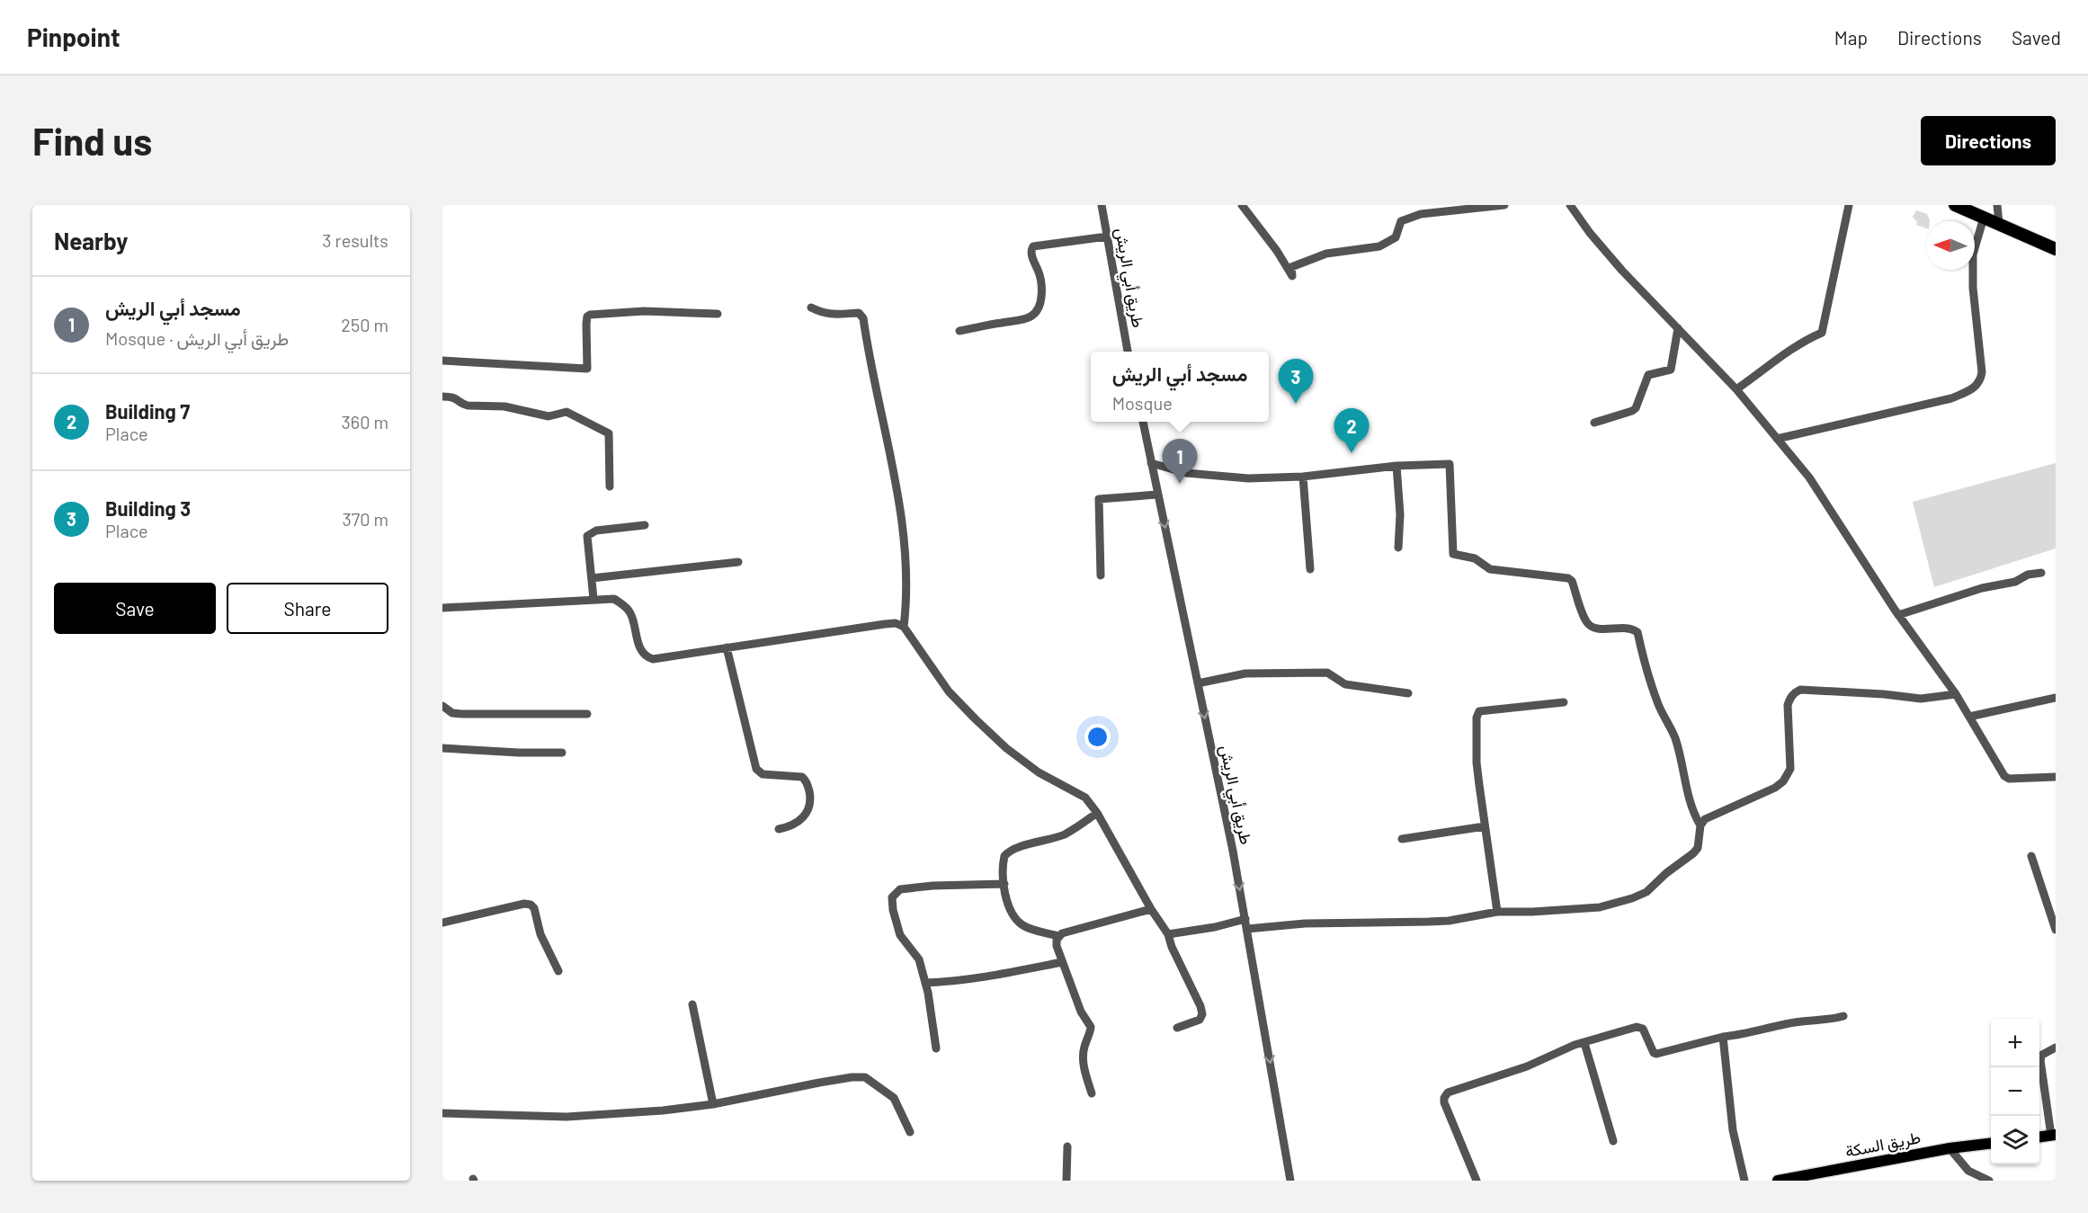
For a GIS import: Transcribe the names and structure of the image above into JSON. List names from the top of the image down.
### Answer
{
  "streets": {
    "main road": ["طريق السكة"],
    "street": ["طريق أبي الريش"]
  },
  "one_way": ["طريق أبي الريش"],
  "north": "left",
  "page": {
    "header": "Pinpoint",
    "nav": ["Map", "Directions", "Saved"],
    "buttons": [
      "Directions",
      ["Save", "Share"]
    ],
    "title": "Find us",
    "heading": ["Nearby", "3 results"],
    "list": [
      {
        "mark": "1",
        "name": "مسجد أبي الريش",
        "note": "Mosque · طريق أبي الريش",
        "value": "250 m"
      },
      {
        "mark": "2",
        "name": "Building 7",
        "note": "Place",
        "value": "360 m"
      },
      {
        "mark": "3",
        "name": "Building 3",
        "note": "Place",
        "value": "370 m"
      }
    ],
    "popup": ["مسجد أبي الريش", "Mosque"],
    "pins": ["3", "2", "1"],
    "map_buttons": ["+", "−"]
  }
}
